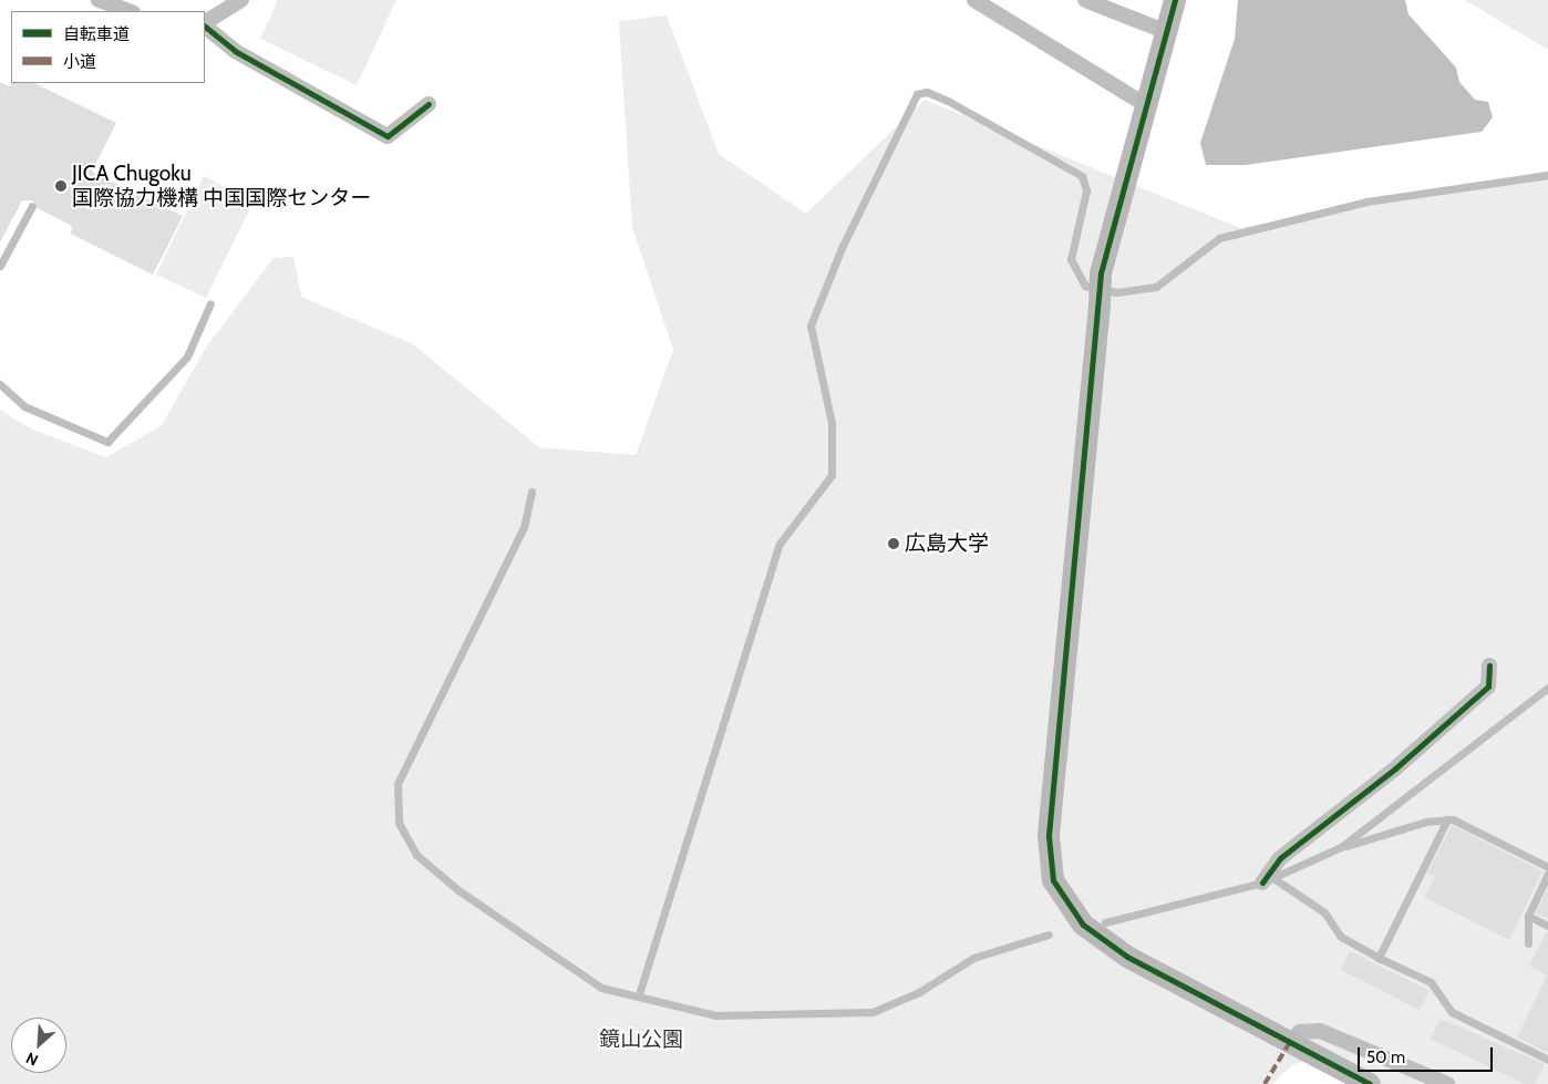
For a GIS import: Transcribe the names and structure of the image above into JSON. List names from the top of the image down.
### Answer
{
  "parks": ["鏡山公園"],
  "places": ["JICA Chugoku 国際協力機構 中国国際センター", "広島大学"],
  "legend": ["自転車道", "小道"],
  "scale_bar": "50 m",
  "north": "bottom left"
}
